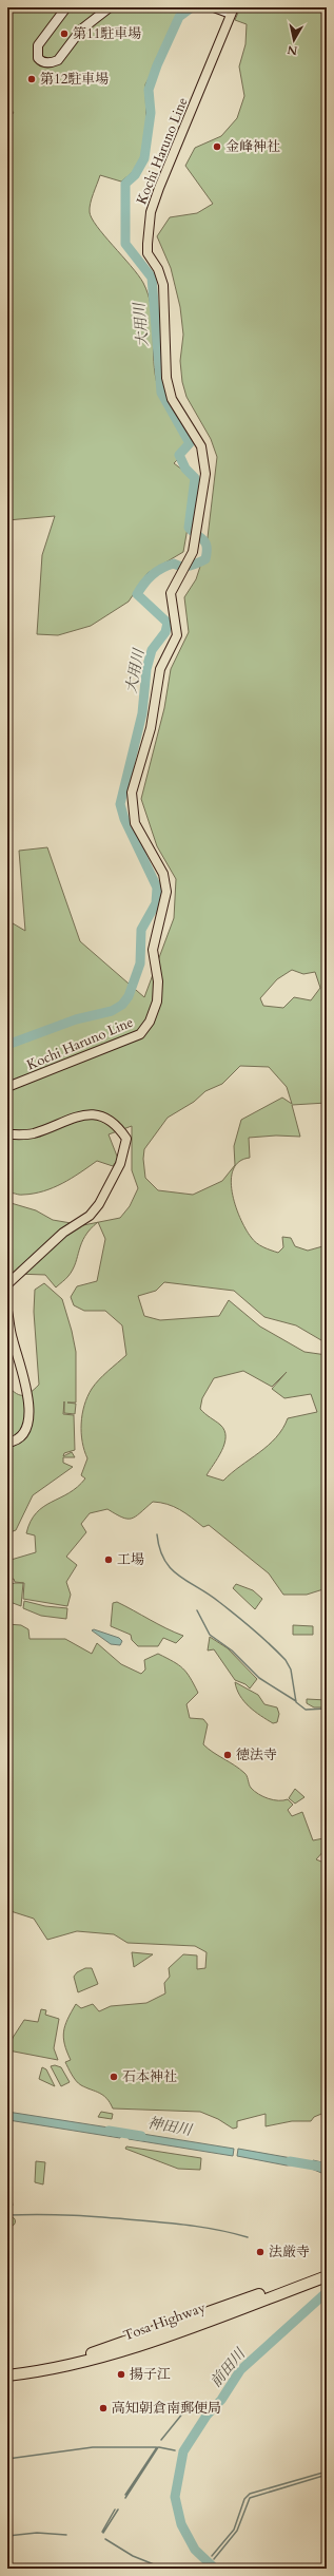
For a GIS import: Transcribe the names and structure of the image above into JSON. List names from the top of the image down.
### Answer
{
  "streets": {
    "highway": ["Tosa Highway"],
    "main road": ["Kochi Haruno Line"]
  },
  "water": ["大用川", "神田川", "前田川"],
  "places": [
    "第11駐車場",
    "第12駐車場",
    "金峰神社",
    "工場",
    "徳法寺",
    "石本神社",
    "法厳寺",
    "揚子江",
    "高知朝倉南郵便局"
  ],
  "north": "bottom"
}
